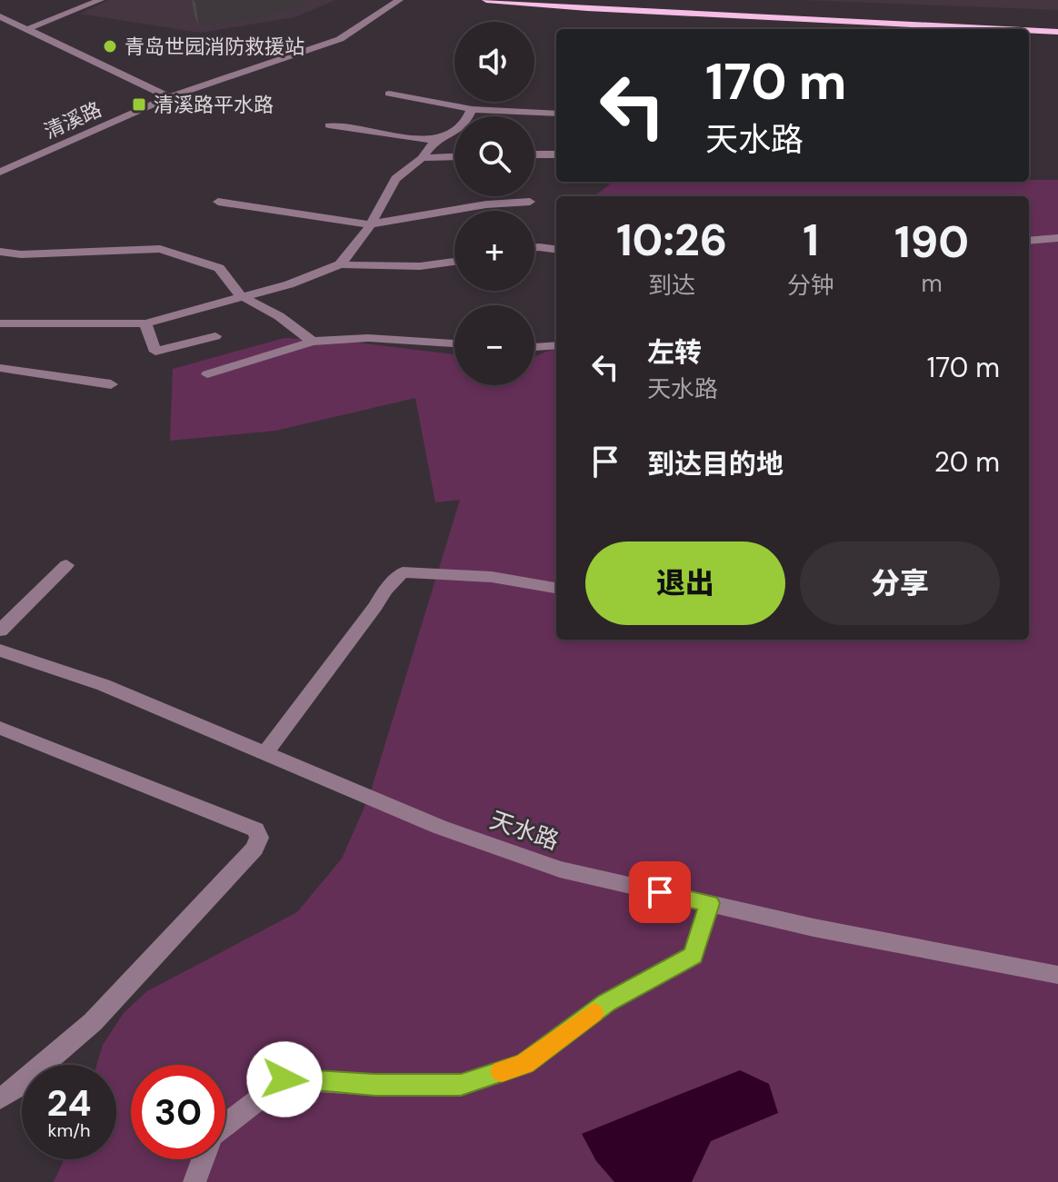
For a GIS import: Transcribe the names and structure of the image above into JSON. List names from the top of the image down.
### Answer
{
  "streets": {
    "street": ["清溪路", "天水路"]
  },
  "places": {
    "other": ["青岛世园消防救援站"],
    "transit": ["清溪路平水路"]
  },
  "page": {
    "map_buttons": ["+", "−"],
    "turn": ["170 m", "天水路"],
    "eta": [
      "10:26",
      "到达",
      "1",
      "分钟",
      "190",
      "m"
    ],
    "list": [
      {
        "name": "左转",
        "note": "天水路",
        "value": "170 m"
      },
      {
        "name": "到达目的地",
        "value": "20 m"
      }
    ],
    "buttons": ["退出", "分享"],
    "speed": "24 km/h",
    "limit": "30"
  }
}
